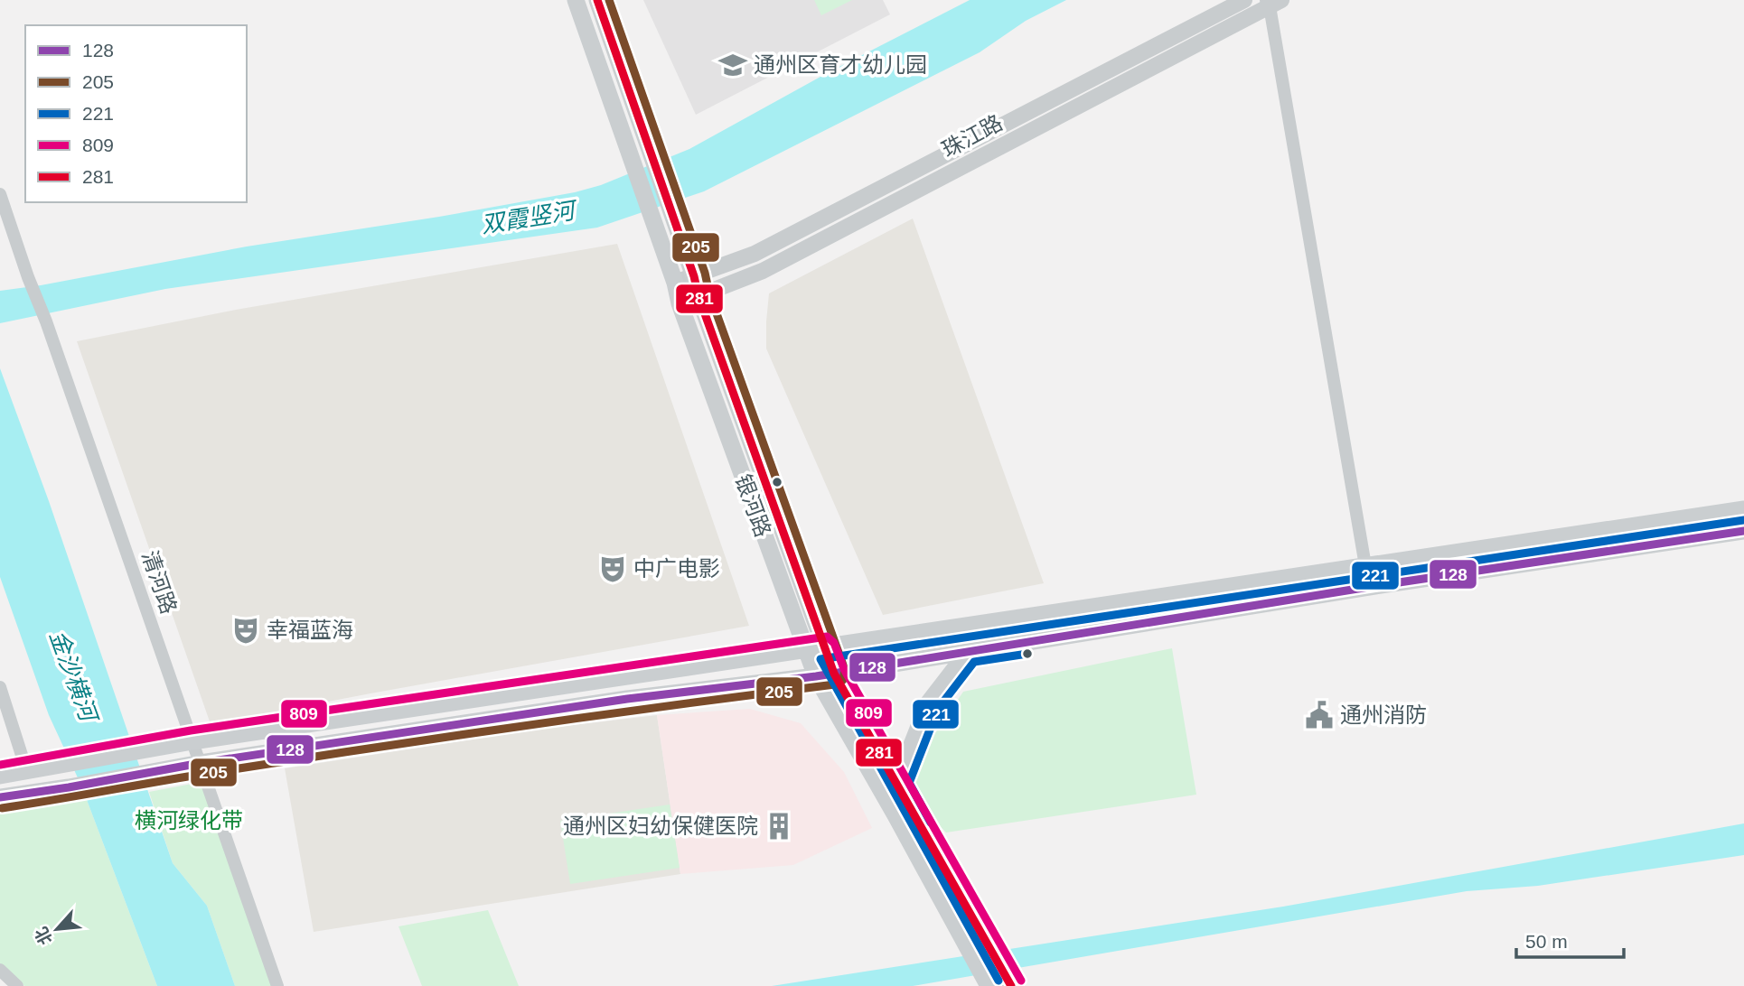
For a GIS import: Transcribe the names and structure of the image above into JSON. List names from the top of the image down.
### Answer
{
  "streets": {
    "main road": ["银河路"],
    "street": ["珠江路", "清河路"]
  },
  "crossings": [
    ["珠江路", "银河路"]
  ],
  "water": ["双霞竖河", "金沙横河"],
  "parks": ["横河绿化带"],
  "places": {
    "school or university": ["通州区育才幼儿园"],
    "theatre": ["中广电影", "幸福蓝海"],
    "public building": ["通州消防"],
    "building": ["通州区妇幼保健医院"]
  },
  "lines": [
    "transit line 205",
    "transit line 281",
    "transit line 221",
    "transit line 128",
    "transit line 809"
  ],
  "legend": [
    "128",
    "205",
    "221",
    "809",
    "281"
  ],
  "scale_bar": "50 m",
  "north": "bottom left"
}
